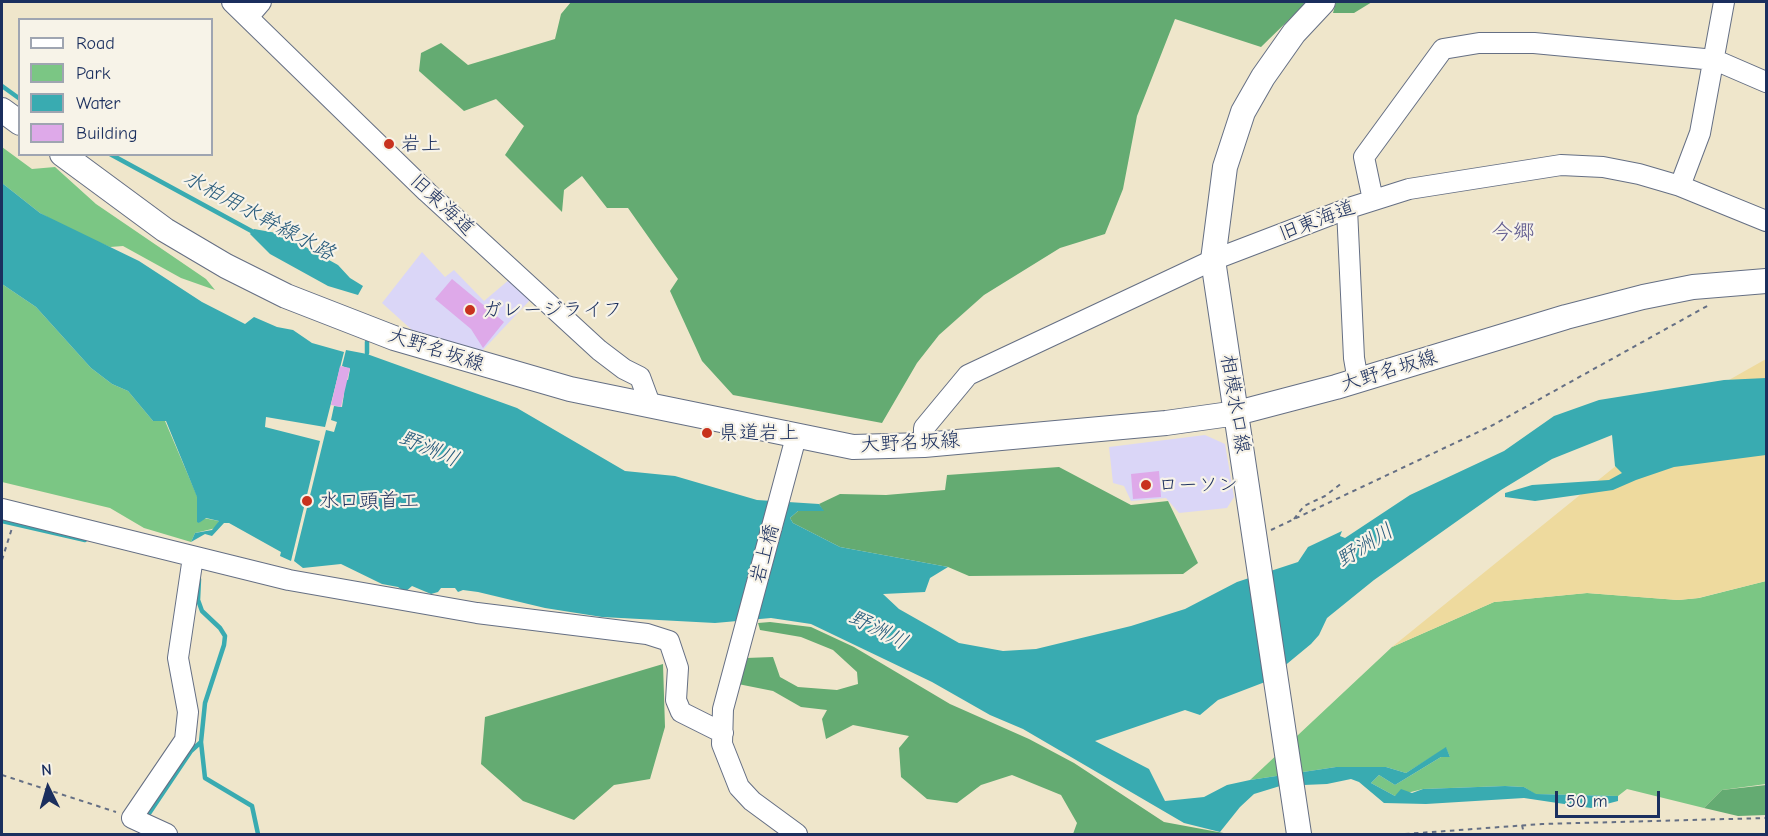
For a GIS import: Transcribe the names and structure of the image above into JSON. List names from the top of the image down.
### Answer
{
  "streets": {
    "main road": ["大野名坂線", "相模水口線"],
    "street": ["旧東海道", "岩上橋"]
  },
  "crossings": [
    ["旧東海道", "大野名坂線"],
    ["旧東海道", "相模水口線"],
    ["大野名坂線", "相模水口線"],
    ["大野名坂線", "岩上橋"]
  ],
  "districts": ["今郷"],
  "water": ["水柏用水幹線水路", "野洲川"],
  "places": [
    "岩上",
    "ガレージライフ",
    "県道岩上",
    "ローソン",
    "水口頭首工"
  ],
  "legend": [
    "Road",
    "Park",
    "Water",
    "Building"
  ],
  "scale_bar": "50 m",
  "north": "top"
}
